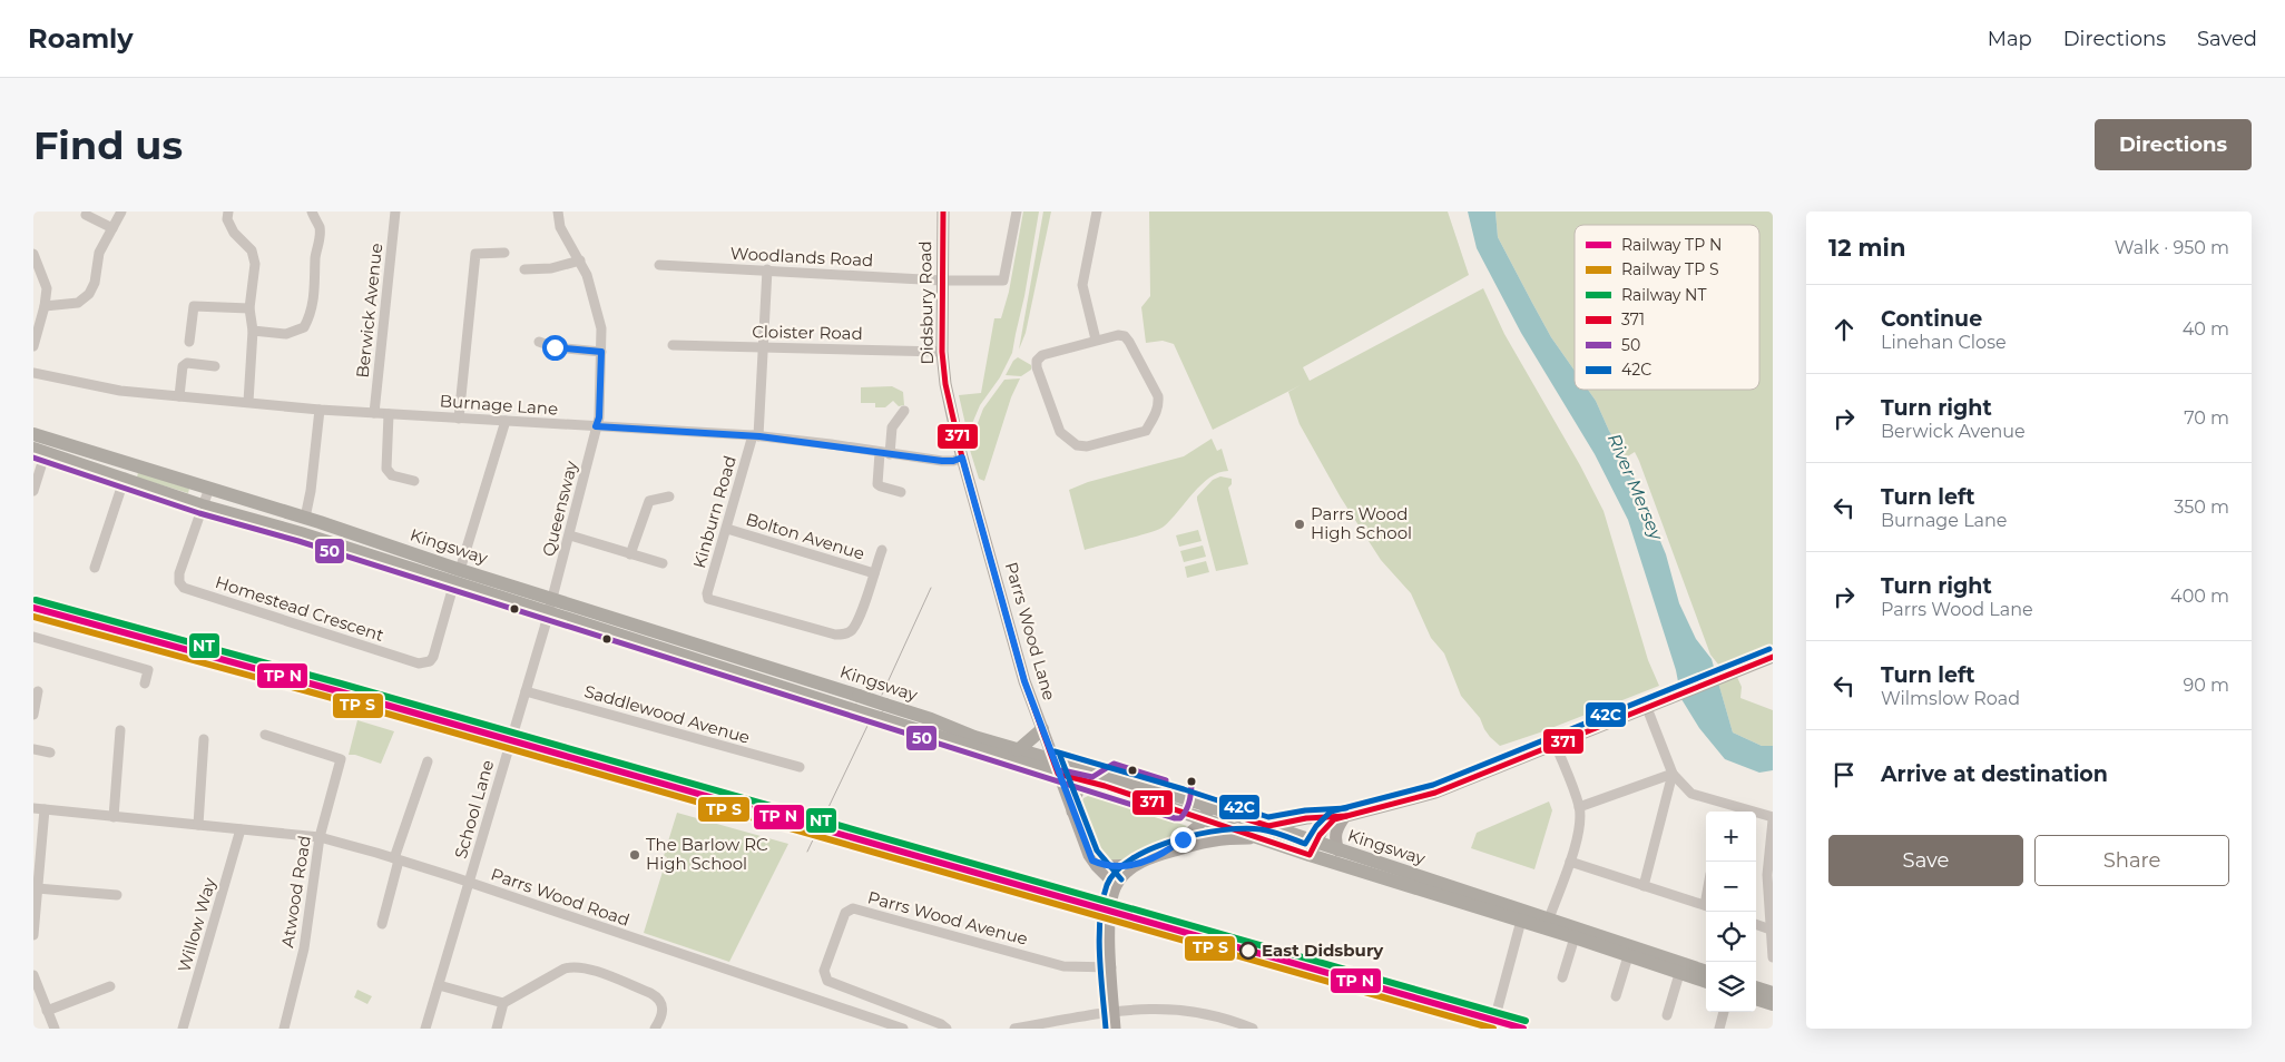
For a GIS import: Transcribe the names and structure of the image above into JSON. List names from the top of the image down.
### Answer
{
  "streets": {
    "highway": ["Kingsway"],
    "main road": ["Didsbury Road", "Parrs Wood Lane"],
    "street": [
      "Woodlands Road",
      "Berwick Avenue",
      "Cloister Road",
      "Burnage Lane",
      "Queensway",
      "Kinburn Road",
      "Bolton Avenue",
      "Homestead Crescent",
      "Saddlewood Avenue",
      "School Lane",
      "Atwood Road",
      "Parrs Wood Road",
      "Parrs Wood Avenue",
      "Willow Way"
    ]
  },
  "crossings": [
    ["Woodlands Road", "Didsbury Road"],
    ["Woodlands Road", "Kinburn Road"],
    ["Didsbury Road", "Cloister Road"],
    ["Didsbury Road", "Burnage Lane"],
    ["Didsbury Road", "Parrs Wood Lane"],
    ["Berwick Avenue", "Burnage Lane"],
    ["Cloister Road", "Kinburn Road"],
    ["Burnage Lane", "Queensway"],
    ["Burnage Lane", "Kinburn Road"],
    ["Burnage Lane", "Parrs Wood Lane"],
    ["Queensway", "Kingsway"],
    ["Queensway", "School Lane"],
    ["Kinburn Road", "Bolton Avenue"],
    ["Kingsway", "Homestead Crescent"],
    ["Kingsway", "Parrs Wood Lane"],
    ["Kingsway", "School Lane"],
    ["Saddlewood Avenue", "School Lane"],
    ["School Lane", "Parrs Wood Road"],
    ["Atwood Road", "Parrs Wood Road"],
    ["Parrs Wood Road", "Willow Way"]
  ],
  "water": ["River Mersey"],
  "places": ["Parrs Wood High School", "The Barlow RC High School", "East Didsbury"],
  "lines": [
    "transit line 371",
    "transit line 50",
    "rail line NT",
    "transit line 42C"
  ],
  "legend": [
    "Railway TP N",
    "Railway TP S",
    "Railway NT",
    "371",
    "50",
    "42C"
  ],
  "page": {
    "header": "Roamly",
    "nav": ["Map", "Directions", "Saved"],
    "buttons": [
      "Directions",
      ["Save", "Share"]
    ],
    "title": "Find us",
    "heading": ["12 min", "Walk · 950 m"],
    "list": [
      ["Continue", "Linehan Close", "40 m"],
      ["Turn right", "Berwick Avenue", "70 m"],
      ["Turn left", "Burnage Lane", "350 m"],
      ["Turn right", "Parrs Wood Lane", "400 m"],
      ["Turn left", "Wilmslow Road", "90 m"],
      "Arrive at destination"
    ],
    "map_buttons": ["+", "−"]
  }
}
